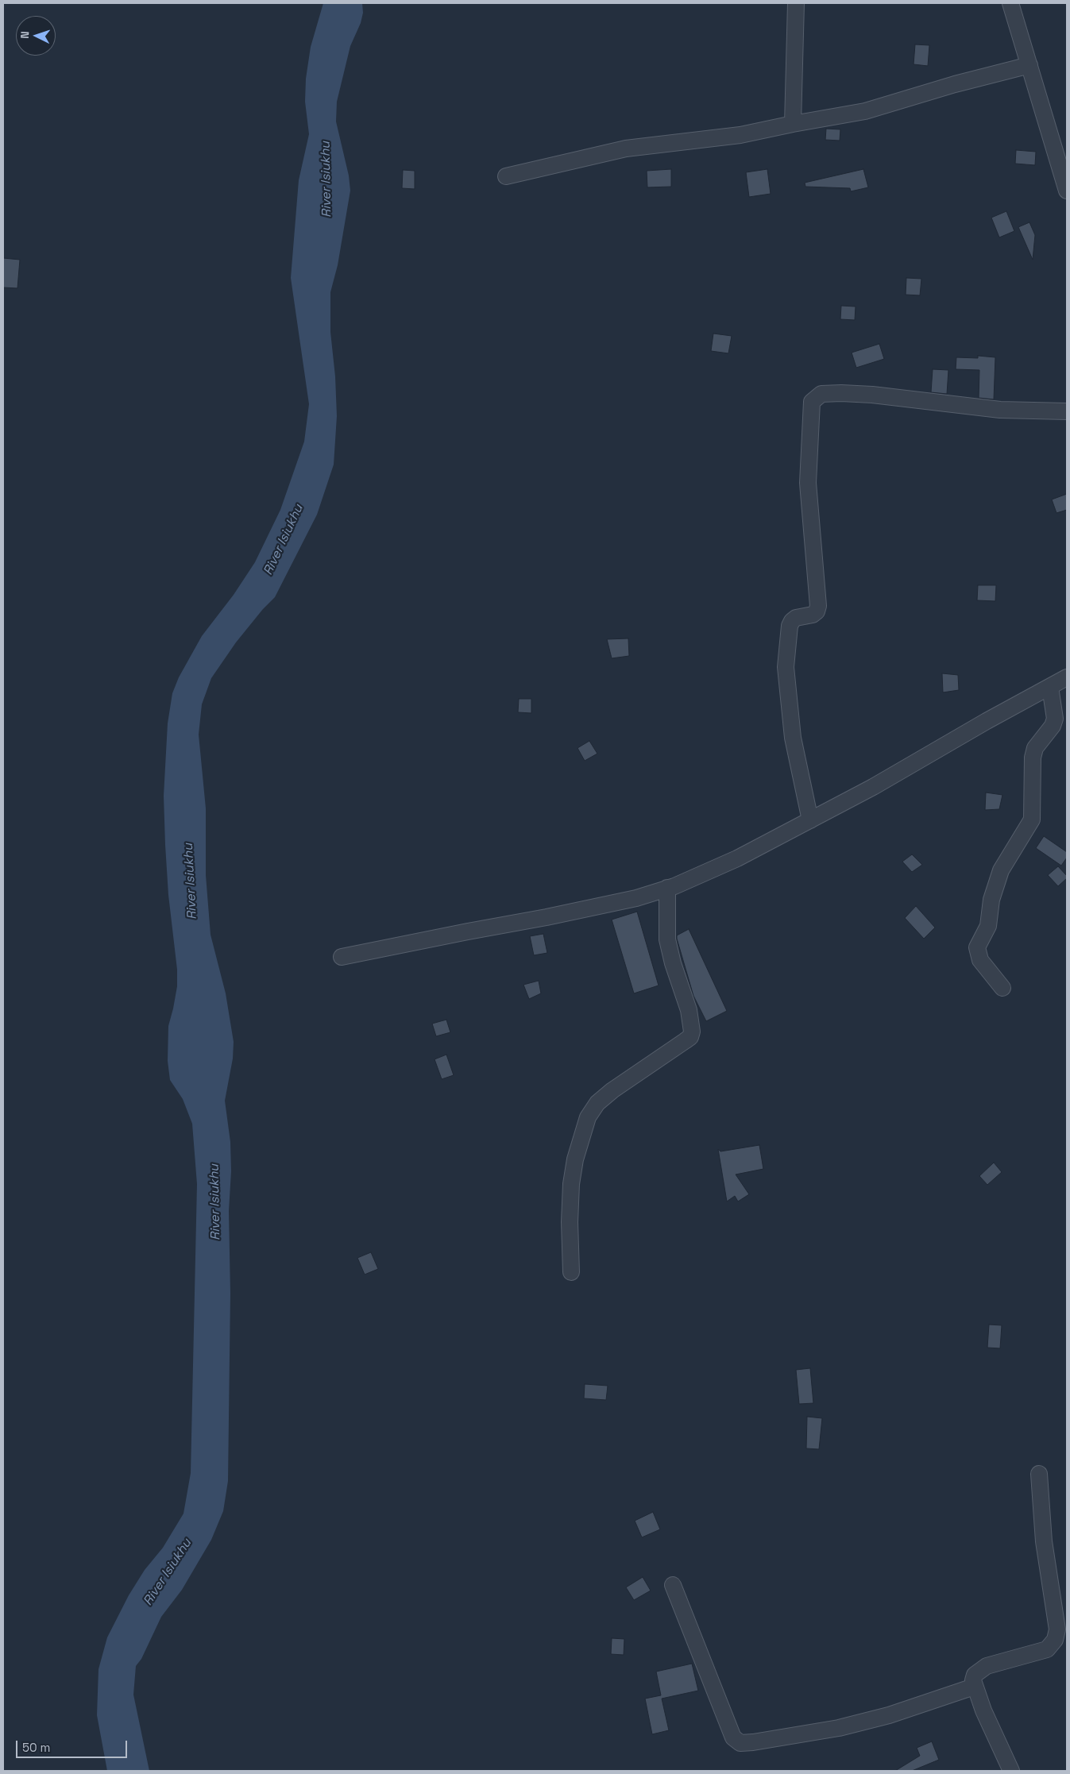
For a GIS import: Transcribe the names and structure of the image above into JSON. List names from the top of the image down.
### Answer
{
  "water": ["River Isiukhu"],
  "scale_bar": "50 m",
  "north": "left"
}
